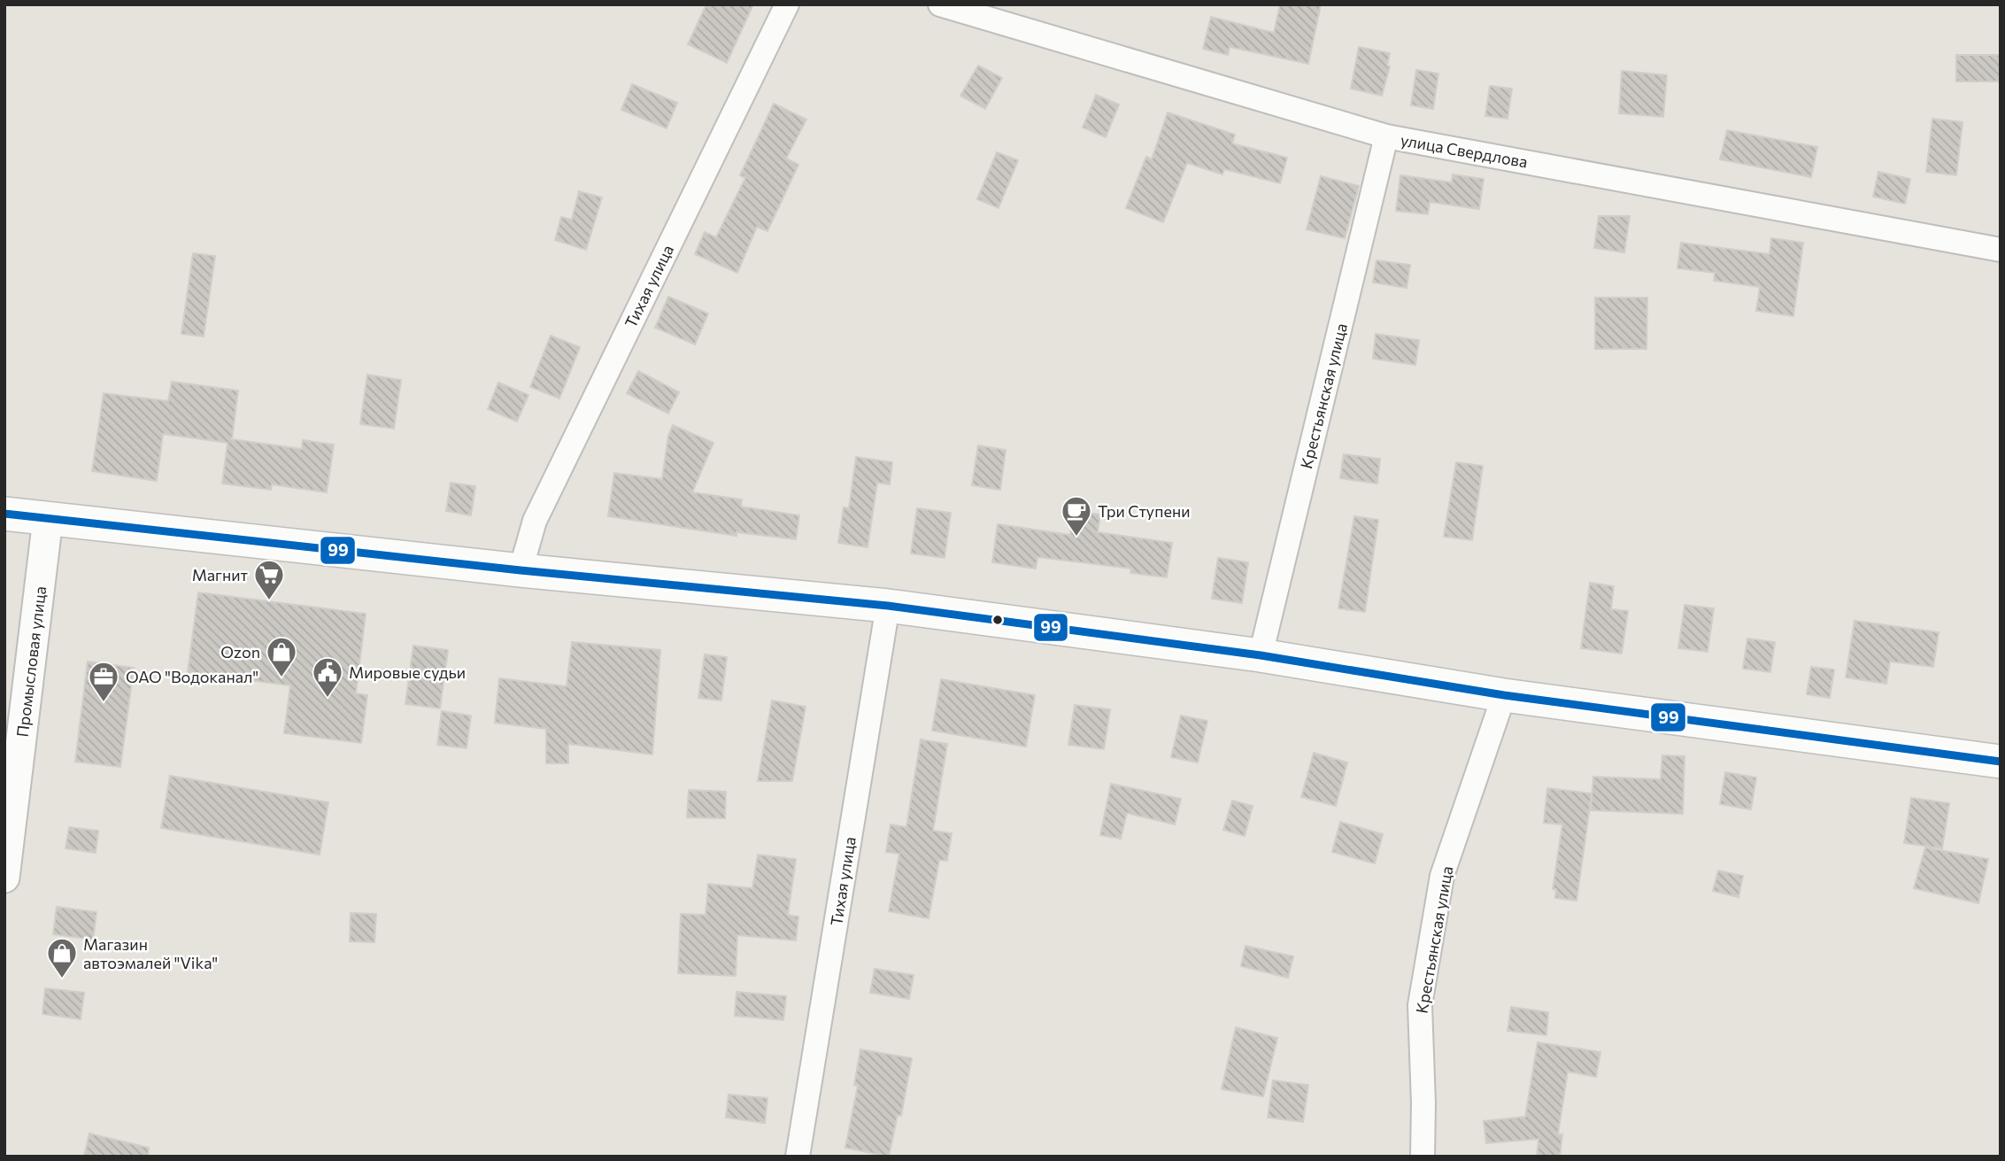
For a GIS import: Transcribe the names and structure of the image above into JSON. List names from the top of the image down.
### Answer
{
  "streets": {
    "street": [
      "улица Свердлова",
      "Тихая улица",
      "Крестьянская улица",
      "Промысловая улица"
    ]
  },
  "crossings": [
    ["улица Свердлова", "Крестьянская улица"]
  ],
  "places": {
    "cafe": ["Три Ступени"],
    "supermarket": ["Магнит"],
    "shop": ["Ozon", "Магазин автоэмалей \"Vika\""],
    "public building": ["Мировые судьи"],
    "office": ["ОАО \"Водоканал\""]
  },
  "lines": ["transit line 99"]
}
